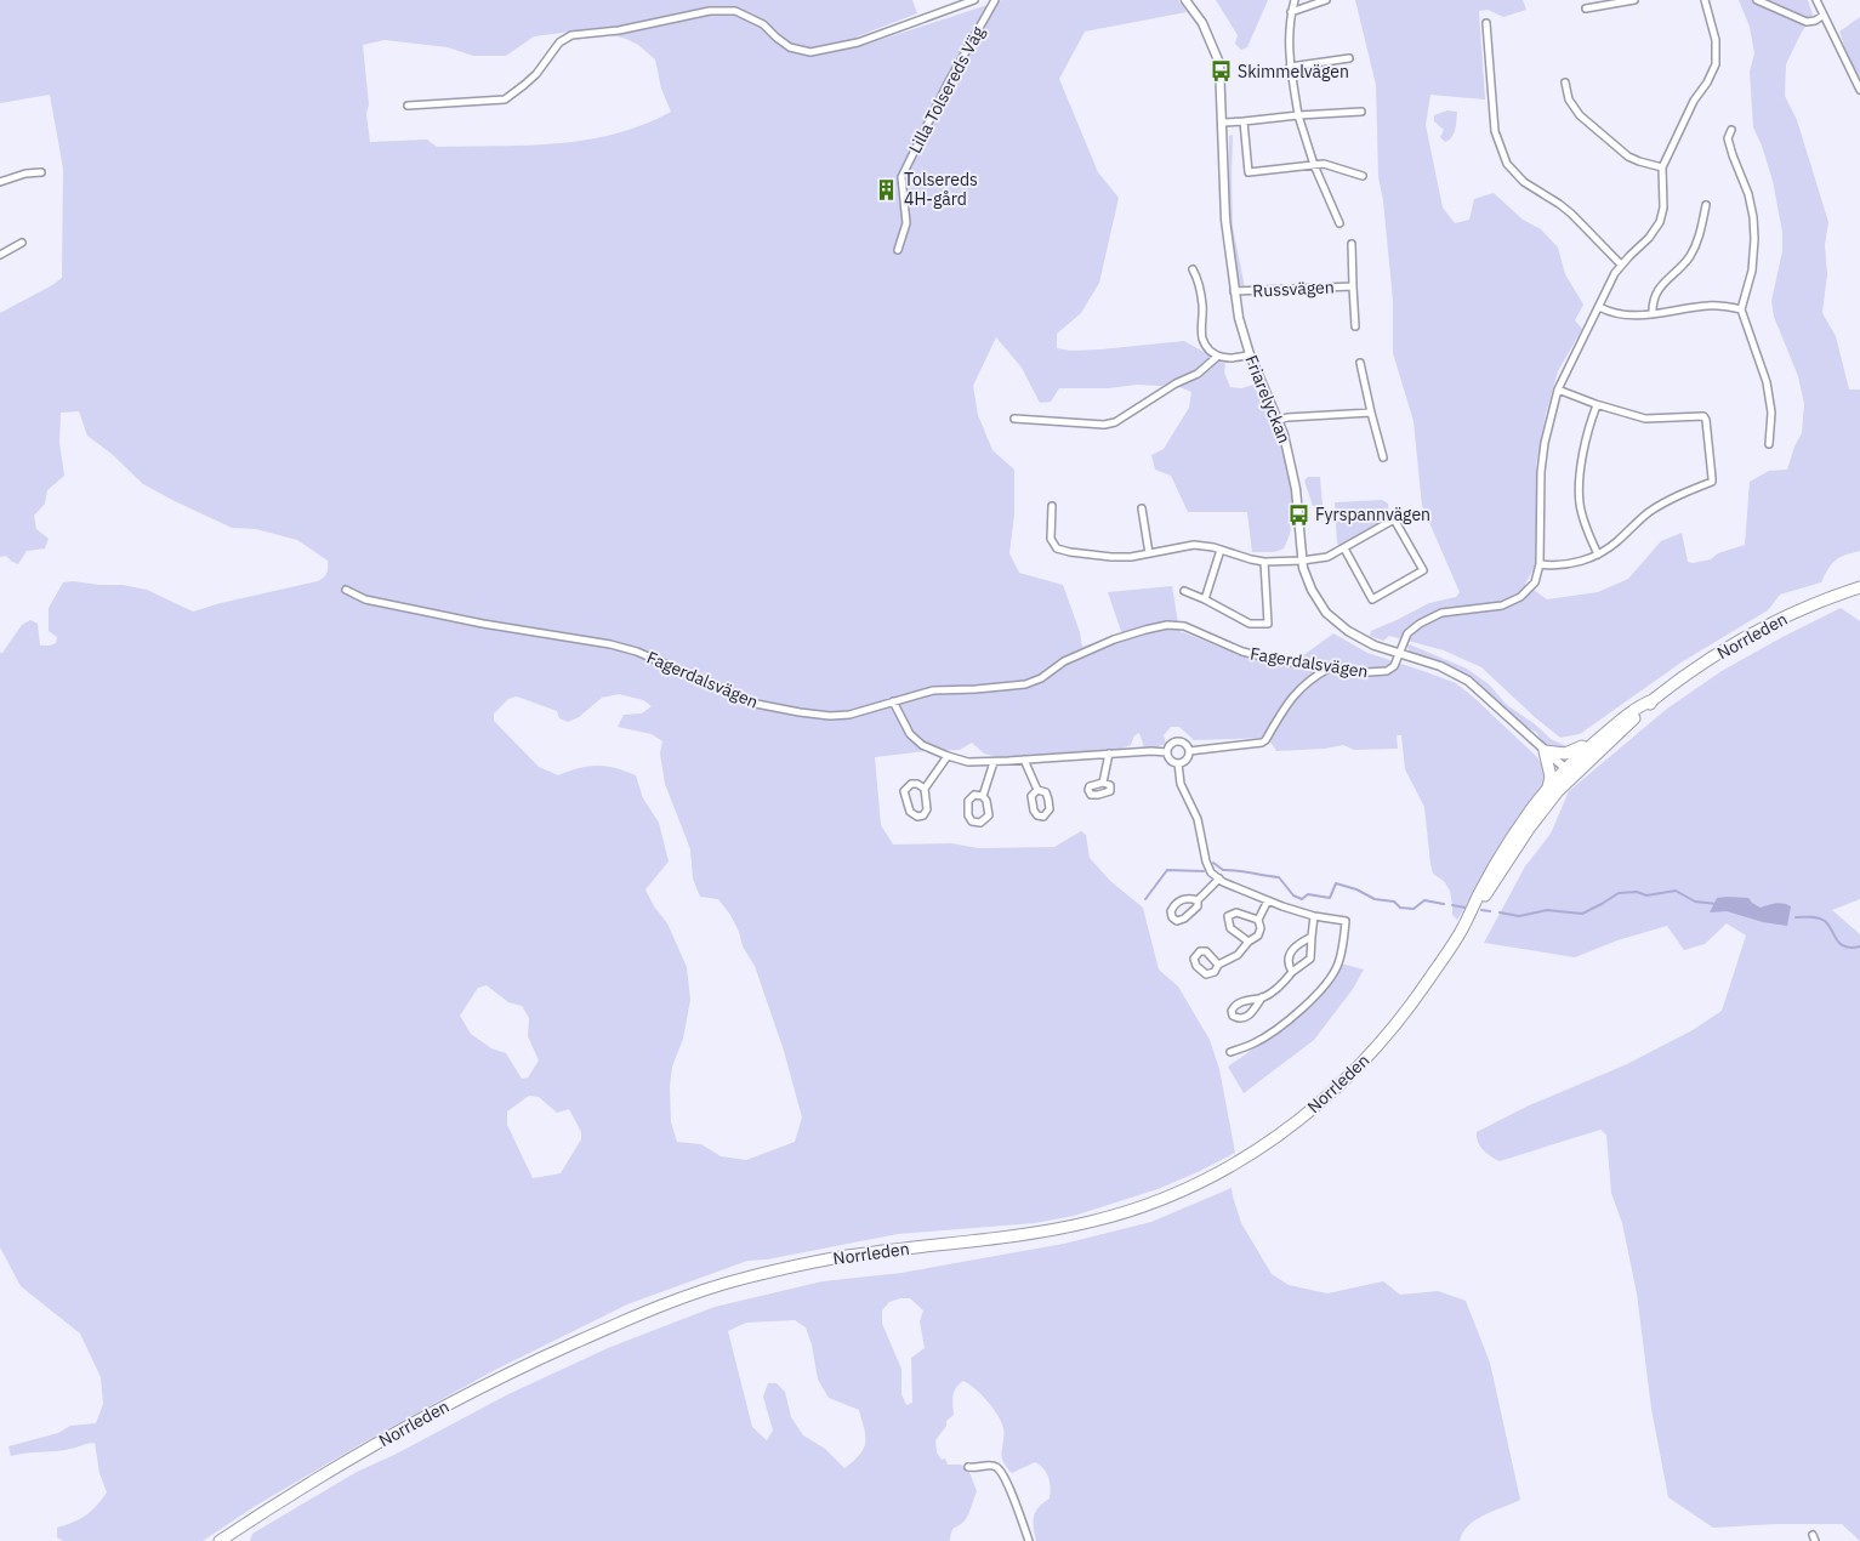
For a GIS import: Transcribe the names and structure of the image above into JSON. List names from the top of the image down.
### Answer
{
  "streets": {
    "highway": ["Norrleden"],
    "street": [
      "Lilla Tolsereds Väg",
      "Russvägen",
      "Friarelyckan",
      "Fagerdalsvägen"
    ]
  },
  "crossings": [
    ["Russvägen", "Friarelyckan"],
    ["Friarelyckan", "Norrleden"],
    ["Friarelyckan", "Fagerdalsvägen"]
  ],
  "places": {
    "bus stop": ["Skimmelvägen", "Fyrspannvägen"],
    "building": ["Tolsereds 4H-gård"]
  }
}
